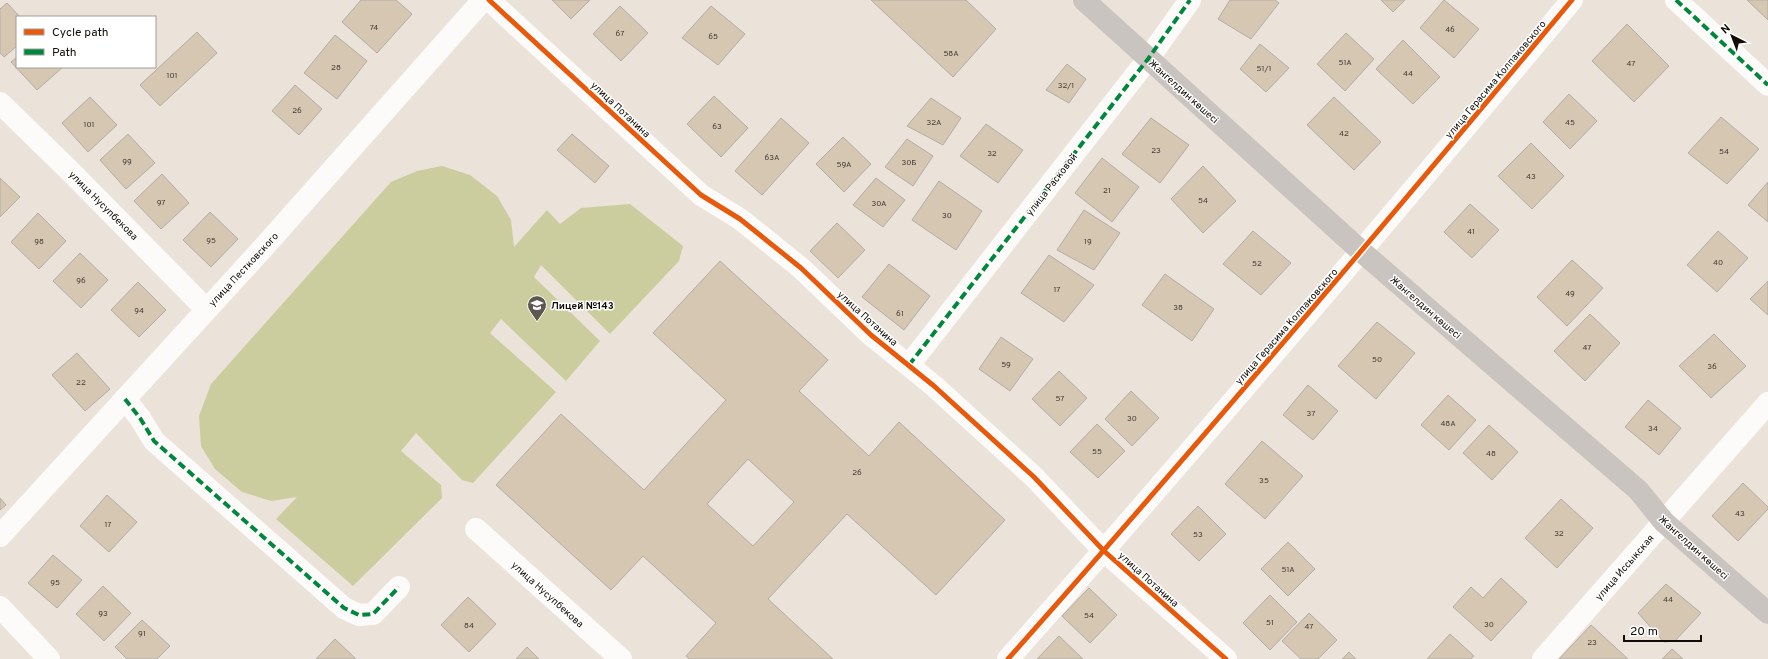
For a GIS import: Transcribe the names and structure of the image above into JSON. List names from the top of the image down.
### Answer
{
  "streets": {
    "main road": ["Жангелдин көшесі"],
    "street": [
      "улица Герасима Колпаковского",
      "улица Потанина",
      "улица Расковой",
      "улица Нусупбекова",
      "улица Пестковского",
      "улица Иссыкская"
    ]
  },
  "crossings": [
    ["улица Герасима Колпаковского", "Жангелдин көшесі"],
    ["улица Герасима Колпаковского", "улица Потанина"],
    ["Жангелдин көшесі", "улица Расковой"],
    ["Жангелдин көшесі", "улица Иссыкская"],
    ["улица Потанина", "улица Расковой"],
    ["улица Нусупбекова", "улица Пестковского"]
  ],
  "places": {
    "school or university": ["Лицей №143"]
  },
  "house_numbers": [
    "74",
    "46",
    "67",
    "65",
    "58А",
    "51А",
    "47",
    "28",
    "51/1",
    "44",
    "101",
    "32/1",
    "26",
    "32А",
    "45",
    "101",
    "63",
    "42",
    "23",
    "54",
    "32",
    "63А",
    "99",
    "30Б",
    "59А",
    "43",
    "21",
    "54",
    "97",
    "30А",
    "30",
    "41",
    "95",
    "98",
    "19",
    "40",
    "52",
    "96",
    "17",
    "49",
    "38",
    "94",
    "61",
    "47",
    "50",
    "59",
    "36",
    "22",
    "57",
    "37",
    "30",
    "48А",
    "34",
    "55",
    "48",
    "26",
    "35",
    "43",
    "17",
    "32",
    "53",
    "51А",
    "95",
    "44",
    "93",
    "54",
    "51",
    "30",
    "84",
    "47",
    "91",
    "23"
  ],
  "legend": ["Cycle path", "Path"],
  "scale_bar": "20 m",
  "north": "top left"
}
